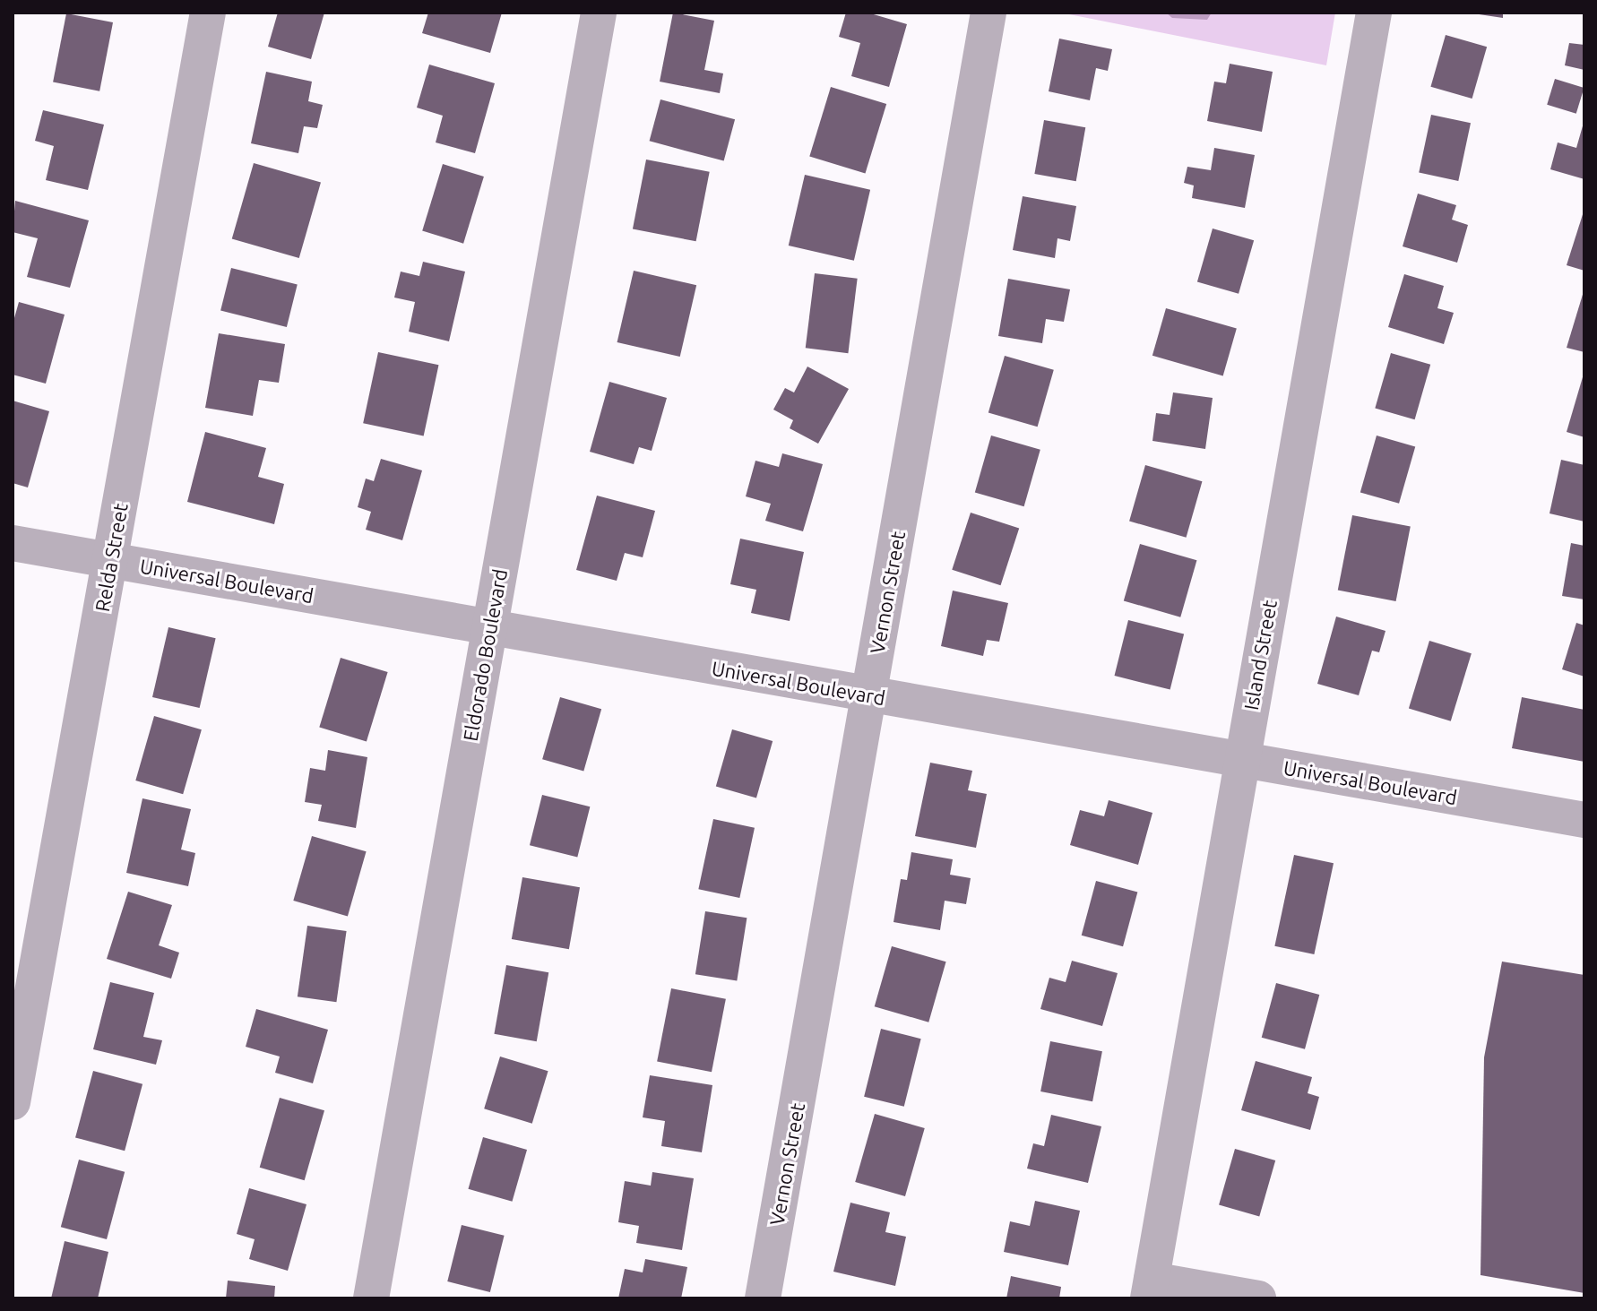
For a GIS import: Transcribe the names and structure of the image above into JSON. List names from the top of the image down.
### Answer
{
  "streets": {
    "street": [
      "Relda Street",
      "Universal Boulevard",
      "Vernon Street",
      "Eldorado Boulevard",
      "Island Street"
    ]
  },
  "crossings": [
    ["Relda Street", "Universal Boulevard"],
    ["Universal Boulevard", "Vernon Street"],
    ["Universal Boulevard", "Eldorado Boulevard"],
    ["Universal Boulevard", "Island Street"]
  ]
}
